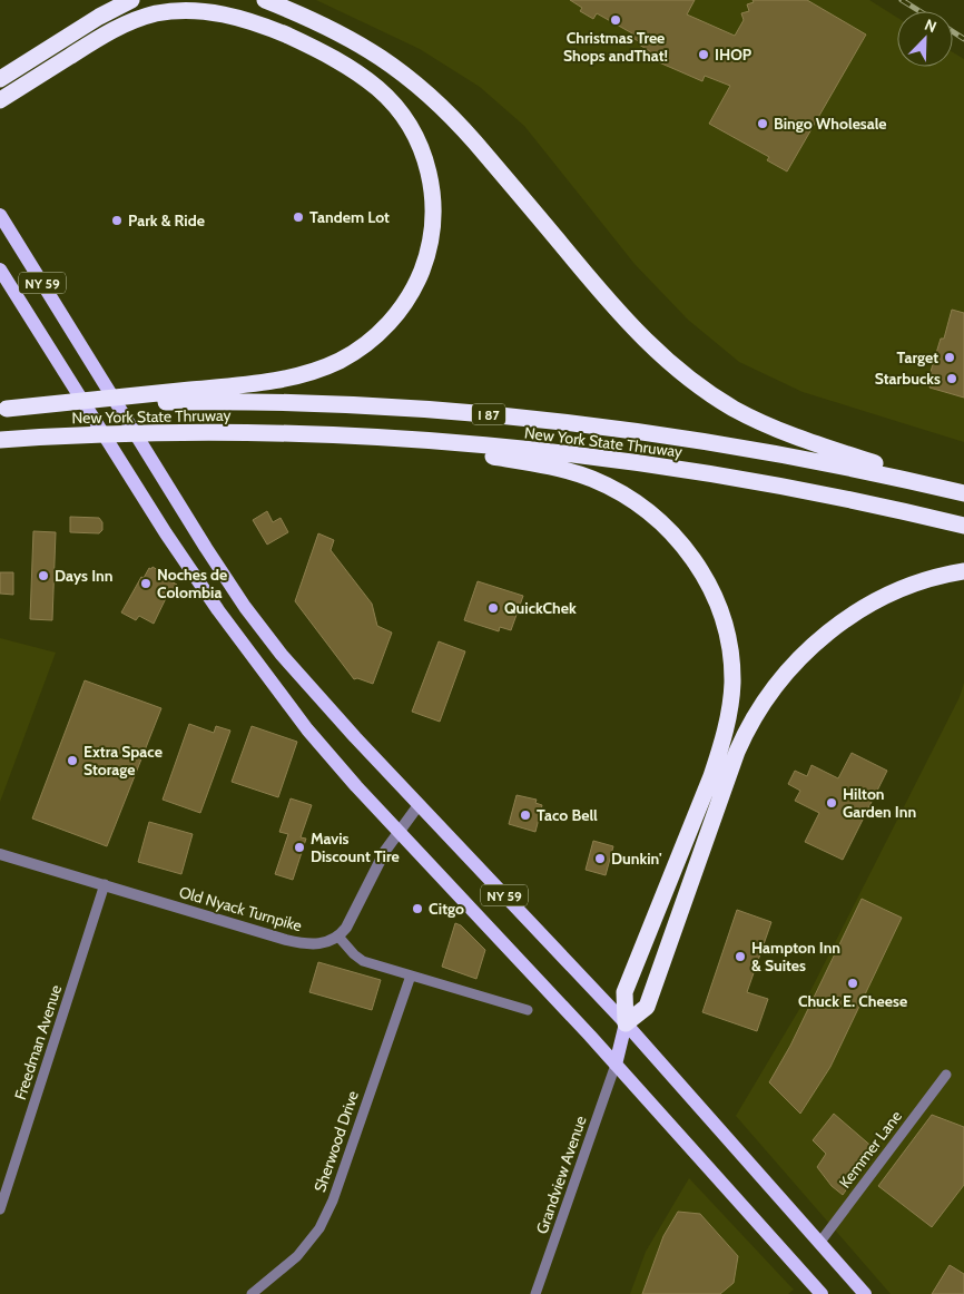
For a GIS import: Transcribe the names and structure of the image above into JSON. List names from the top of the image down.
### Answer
{
  "streets": {
    "highway": ["I 87", "New York State Thruway"],
    "main road": ["NY 59"],
    "street": [
      "Old Nyack Turnpike",
      "Freedman Avenue",
      "Sherwood Drive",
      "Kemmer Lane",
      "Grandview Avenue"
    ]
  },
  "crossings": [
    ["NY 59", "Kemmer Lane"],
    ["NY 59", "Grandview Avenue"],
    ["Old Nyack Turnpike", "Freedman Avenue"]
  ],
  "places": [
    "Christmas Tree Shops andThat!",
    "IHOP",
    "Bingo Wholesale",
    "Tandem Lot",
    "Park & Ride",
    "Target",
    "Starbucks",
    "Days Inn",
    "Noches de Colombia",
    "QuickChek",
    "Extra Space Storage",
    "Hilton Garden Inn",
    "Taco Bell",
    "Mavis Discount Tire",
    "Dunkin'",
    "Citgo",
    "Hampton Inn & Suites",
    "Chuck E. Cheese"
  ],
  "north": "top right"
}
